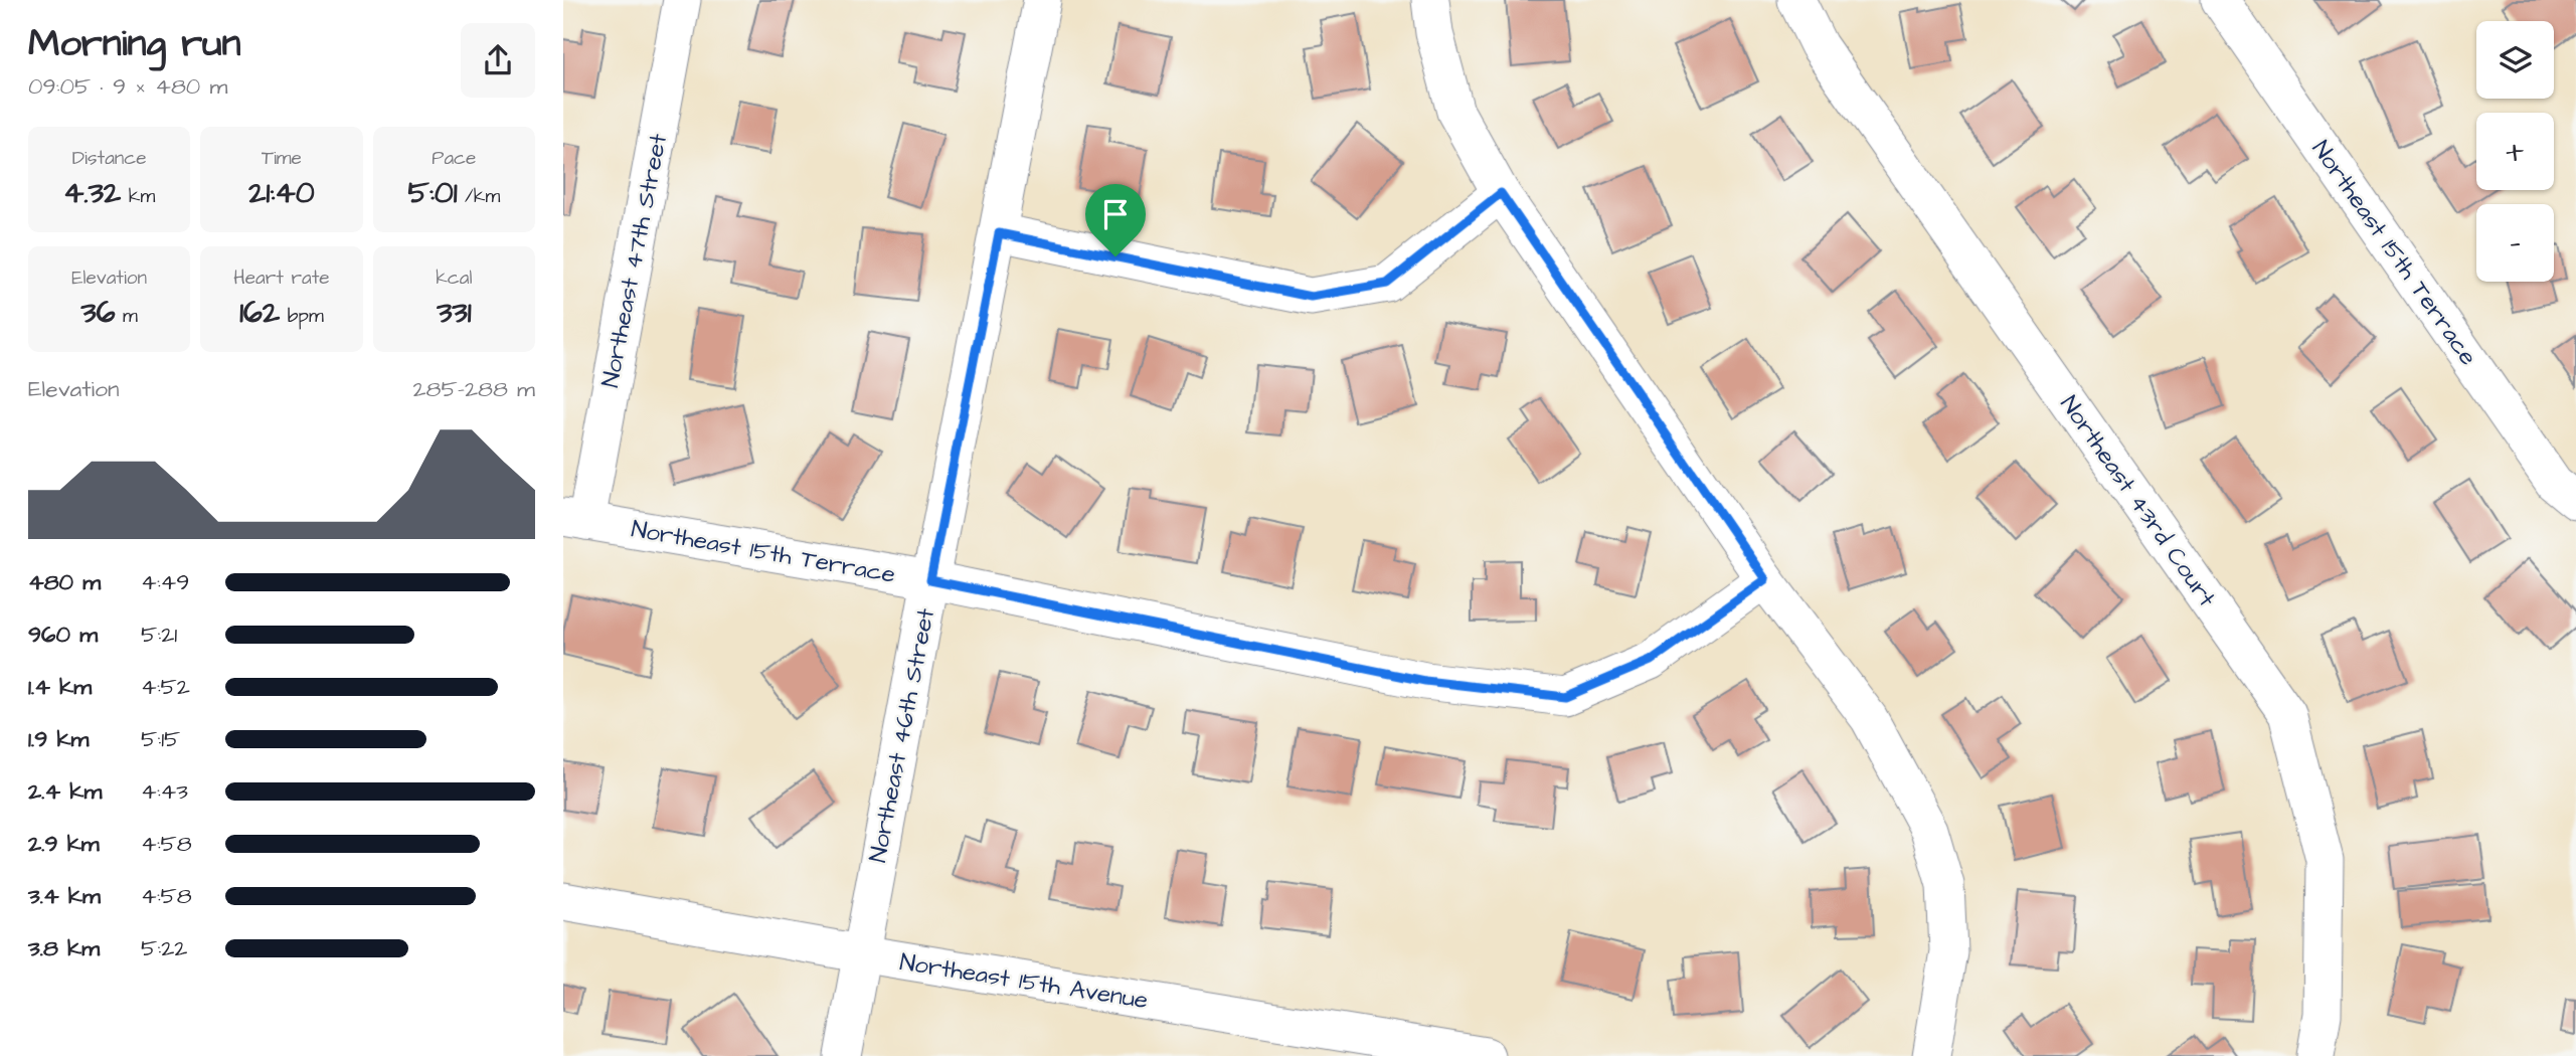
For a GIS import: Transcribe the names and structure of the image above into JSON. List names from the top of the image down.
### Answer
{
  "streets": {
    "street": [
      "Northeast 15th Terrace",
      "Northeast 47th Street",
      "Northeast 43rd Court",
      "Northeast 46th Street",
      "Northeast 15th Avenue"
    ]
  },
  "crossings": [
    ["Northeast 15th Terrace", "Northeast 47th Street"],
    ["Northeast 15th Terrace", "Northeast 46th Street"],
    ["Northeast 46th Street", "Northeast 15th Avenue"]
  ],
  "page": {
    "heading": ["Morning run", "09:05 · 9 × 480 m"],
    "map_buttons": ["+", "−"],
    "stats": [
      ["Distance", "4.32 km"],
      ["Time", "21:40"],
      ["Pace", "5:01 /km"],
      ["Elevation", "36 m"],
      ["Heart rate", "162 bpm"],
      ["kcal", "331"]
    ],
    "chart": ["Elevation", "285–288 m"],
    "list": [
      {
        "name": "480 m",
        "note": "4:49"
      },
      {
        "name": "960 m",
        "note": "5:21"
      },
      {
        "name": "1.4 km",
        "note": "4:52"
      },
      {
        "name": "1.9 km",
        "note": "5:15"
      },
      {
        "name": "2.4 km",
        "note": "4:43"
      },
      {
        "name": "2.9 km",
        "note": "4:58"
      },
      {
        "name": "3.4 km",
        "note": "4:58"
      },
      {
        "name": "3.8 km",
        "note": "5:22"
      }
    ]
  }
}
